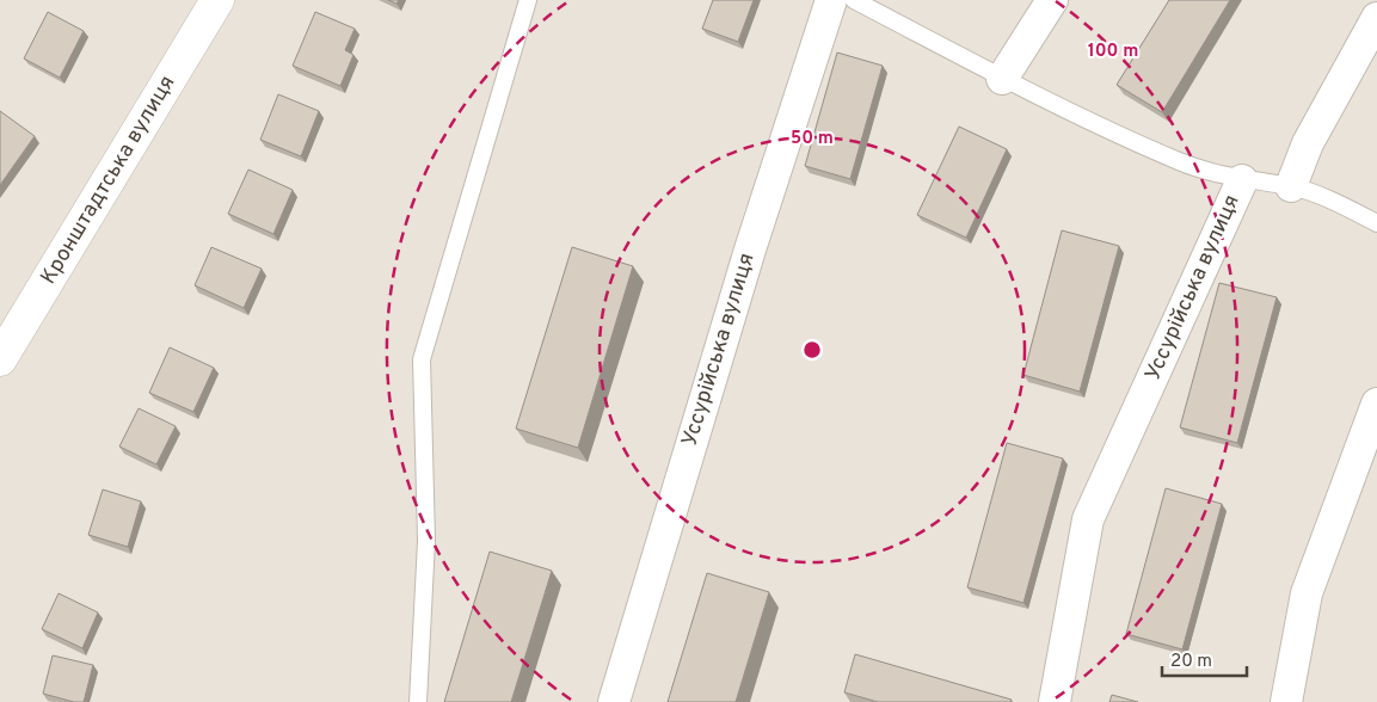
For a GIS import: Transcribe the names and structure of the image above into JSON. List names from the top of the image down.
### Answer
{
  "streets": {
    "street": ["Кронштадтська вулиця", "Уссурійська вулиця"]
  },
  "scale_bar": "20 m",
  "rings": ["100 m", "50 m"]
}
